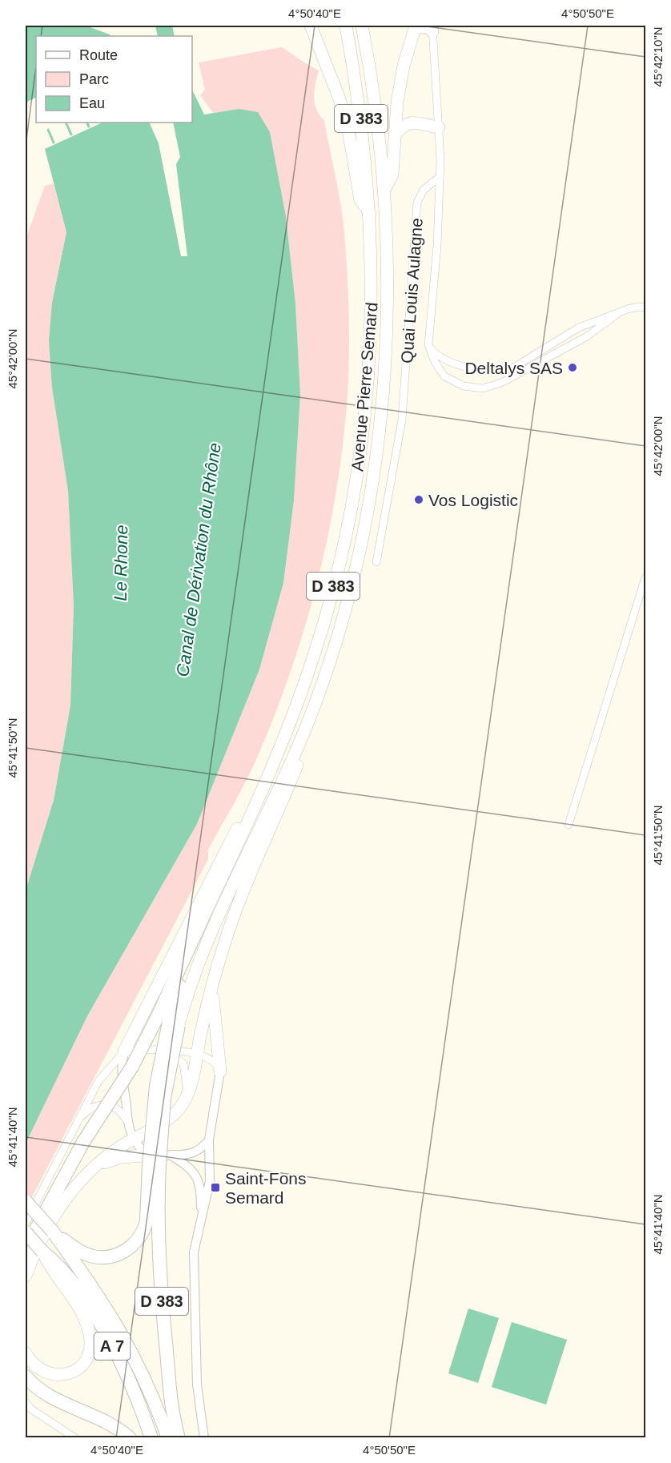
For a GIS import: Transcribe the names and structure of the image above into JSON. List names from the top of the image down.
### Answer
{
  "streets": {
    "highway": ["D 383", "Avenue Pierre Semard", "A 7"],
    "street": ["Quai Louis Aulagne"]
  },
  "crossings": [
    ["D 383", "Avenue Pierre Semard"]
  ],
  "water": ["Canal de Dérivation du Rhône", "Le Rhone"],
  "places": {
    "other": ["Deltalys SAS", "Vos Logistic"],
    "transit": ["Saint-Fons Semard"]
  },
  "legend": ["Route", "Parc", "Eau"],
  "coordinates": [
    "4°50'40\"E",
    "4°50'50\"E",
    "45°42'10\"N",
    "45°42'00\"N",
    "45°41'50\"N",
    "45°41'40\"N"
  ]
}
